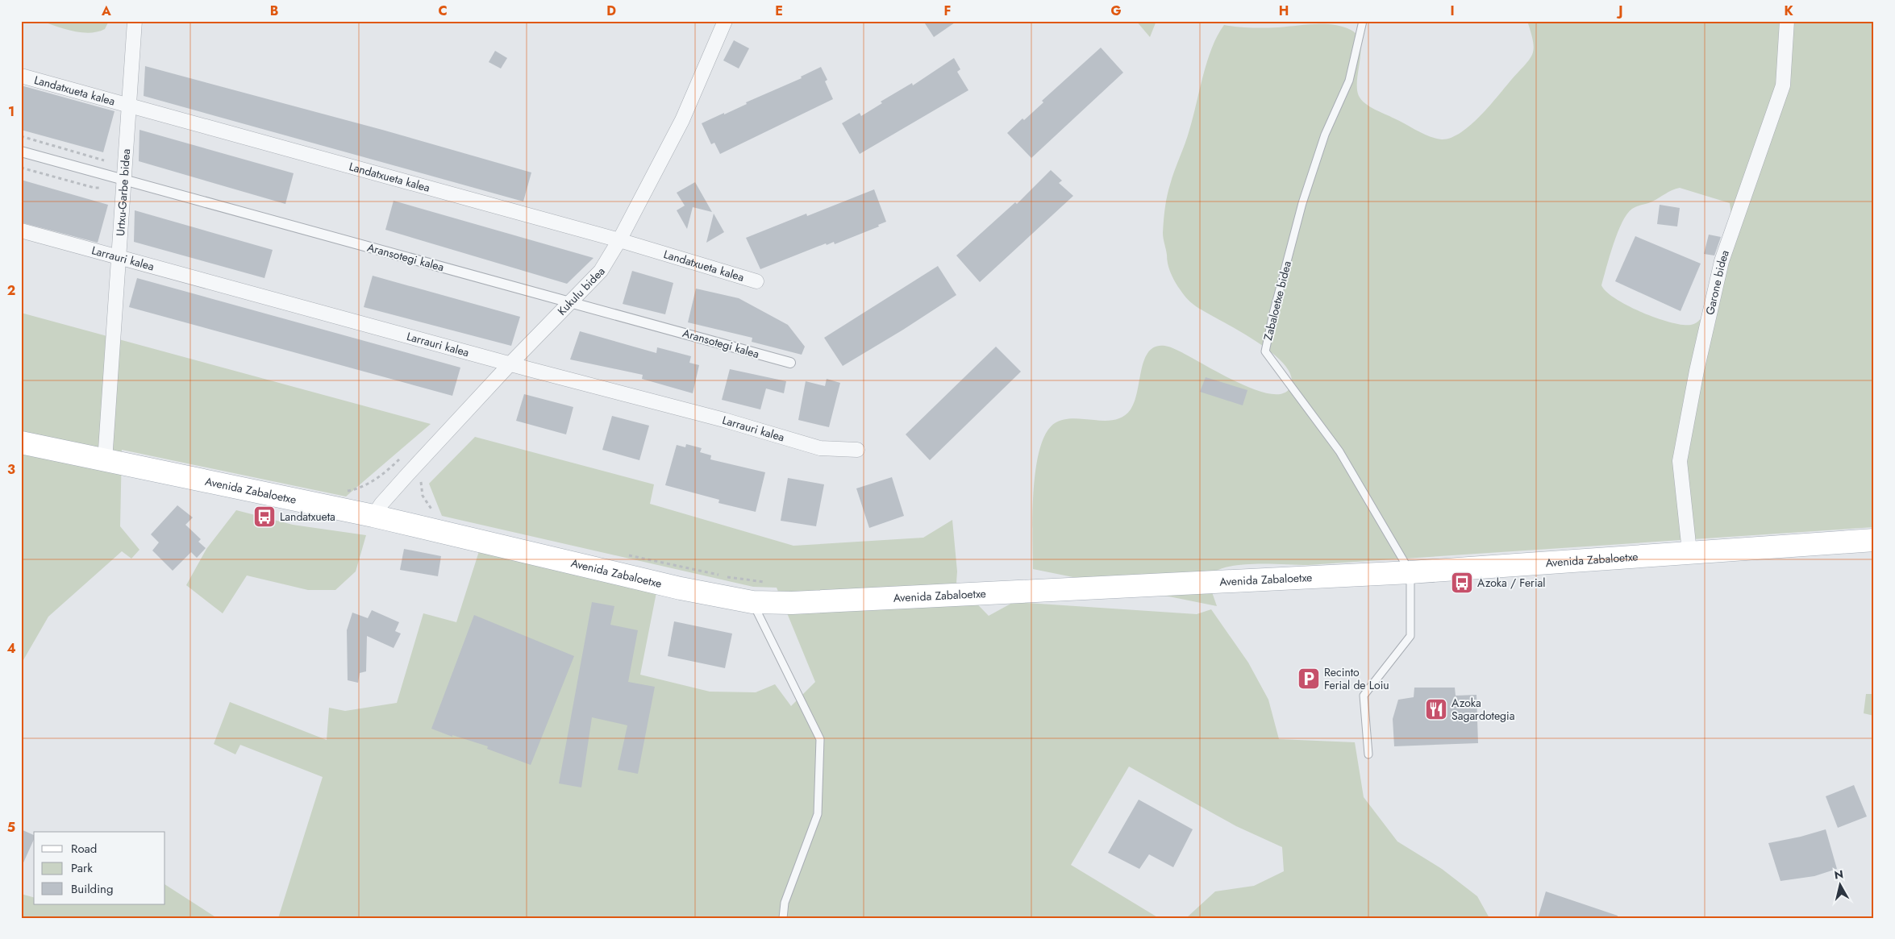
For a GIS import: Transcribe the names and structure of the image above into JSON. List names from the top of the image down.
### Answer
{
  "streets": {
    "main road": ["Avenida Zabaloetxe"],
    "street": [
      "Landatxueta kalea",
      "Urtxu-Garbe bidea",
      "Aransotegi kalea",
      "Larrauri kalea",
      "Garone bidea",
      "Kukulu bidea"
    ],
    "lane": ["Zabaloetxe bidea"]
  },
  "crossings": [
    ["Landatxueta kalea", "Urtxu-Garbe bidea"],
    ["Landatxueta kalea", "Kukulu bidea"],
    ["Urtxu-Garbe bidea", "Aransotegi kalea"],
    ["Urtxu-Garbe bidea", "Larrauri kalea"],
    ["Urtxu-Garbe bidea", "Avenida Zabaloetxe"],
    ["Aransotegi kalea", "Kukulu bidea"],
    ["Larrauri kalea", "Kukulu bidea"],
    ["Garone bidea", "Avenida Zabaloetxe"],
    ["Kukulu bidea", "Avenida Zabaloetxe"],
    ["Zabaloetxe bidea", "Avenida Zabaloetxe"]
  ],
  "places": {
    "bus stop": ["Landatxueta", "Azoka / Ferial"],
    "parking": ["Recinto Ferial de Loiu"],
    "restaurant": ["Azoka Sagardotegia"]
  },
  "legend": ["Road", "Park", "Building"],
  "north": "top",
  "grid": {
    "columns": [
      "A",
      "B",
      "C",
      "D",
      "E",
      "F",
      "G",
      "H",
      "I",
      "J",
      "K"
    ],
    "rows": [
      "1",
      "2",
      "3",
      "4",
      "5"
    ]
  }
}
